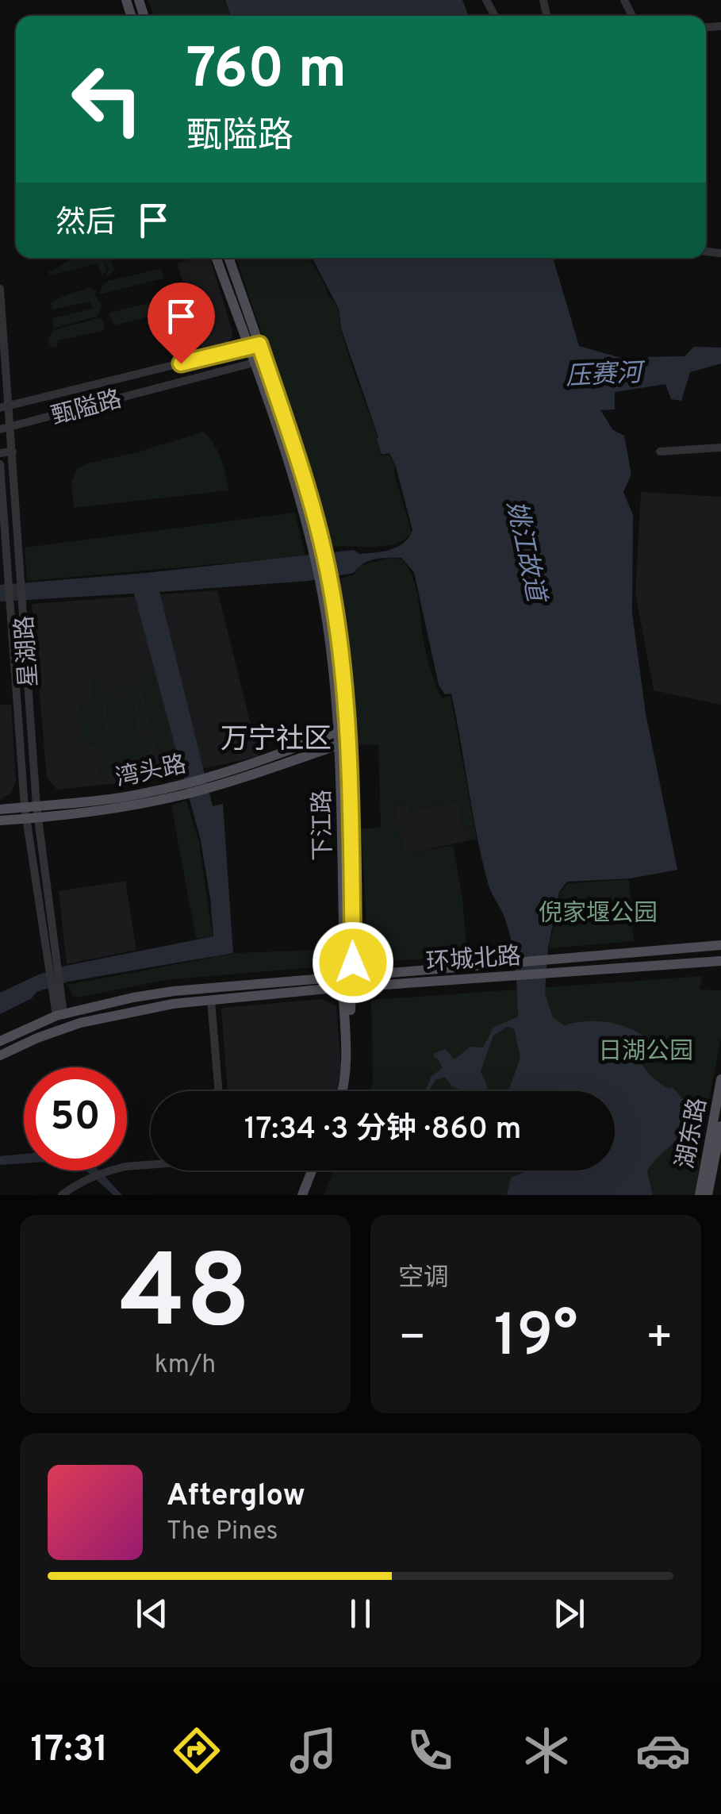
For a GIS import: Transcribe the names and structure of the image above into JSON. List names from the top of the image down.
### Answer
{
  "streets": {
    "main road": [
      "湾头路",
      "下江路",
      "环城北路",
      "湖东路"
    ],
    "street": ["甄隘路", "星湖路"]
  },
  "crossings": [
    ["甄隘路", "星湖路"],
    ["甄隘路", "下江路"],
    ["星湖路", "湾头路"],
    ["星湖路", "环城北路"],
    ["湾头路", "下江路"],
    ["下江路", "环城北路"]
  ],
  "districts": ["万宁社区"],
  "water": ["压赛河", "姚江故道"],
  "parks": ["倪家堰公园", "日湖公园"],
  "page": {
    "turn": ["760 m", "甄隘路"],
    "then": "然后",
    "limit": "50",
    "trip": "17:34 · 3 分钟 · 860 m",
    "tile": [
      ["48", "km/h"],
      "空调"
    ],
    "heat": ["−", "19°", "+"],
    "song": ["Afterglow", "The Pines"],
    "tabs": "17:31"
  }
}
